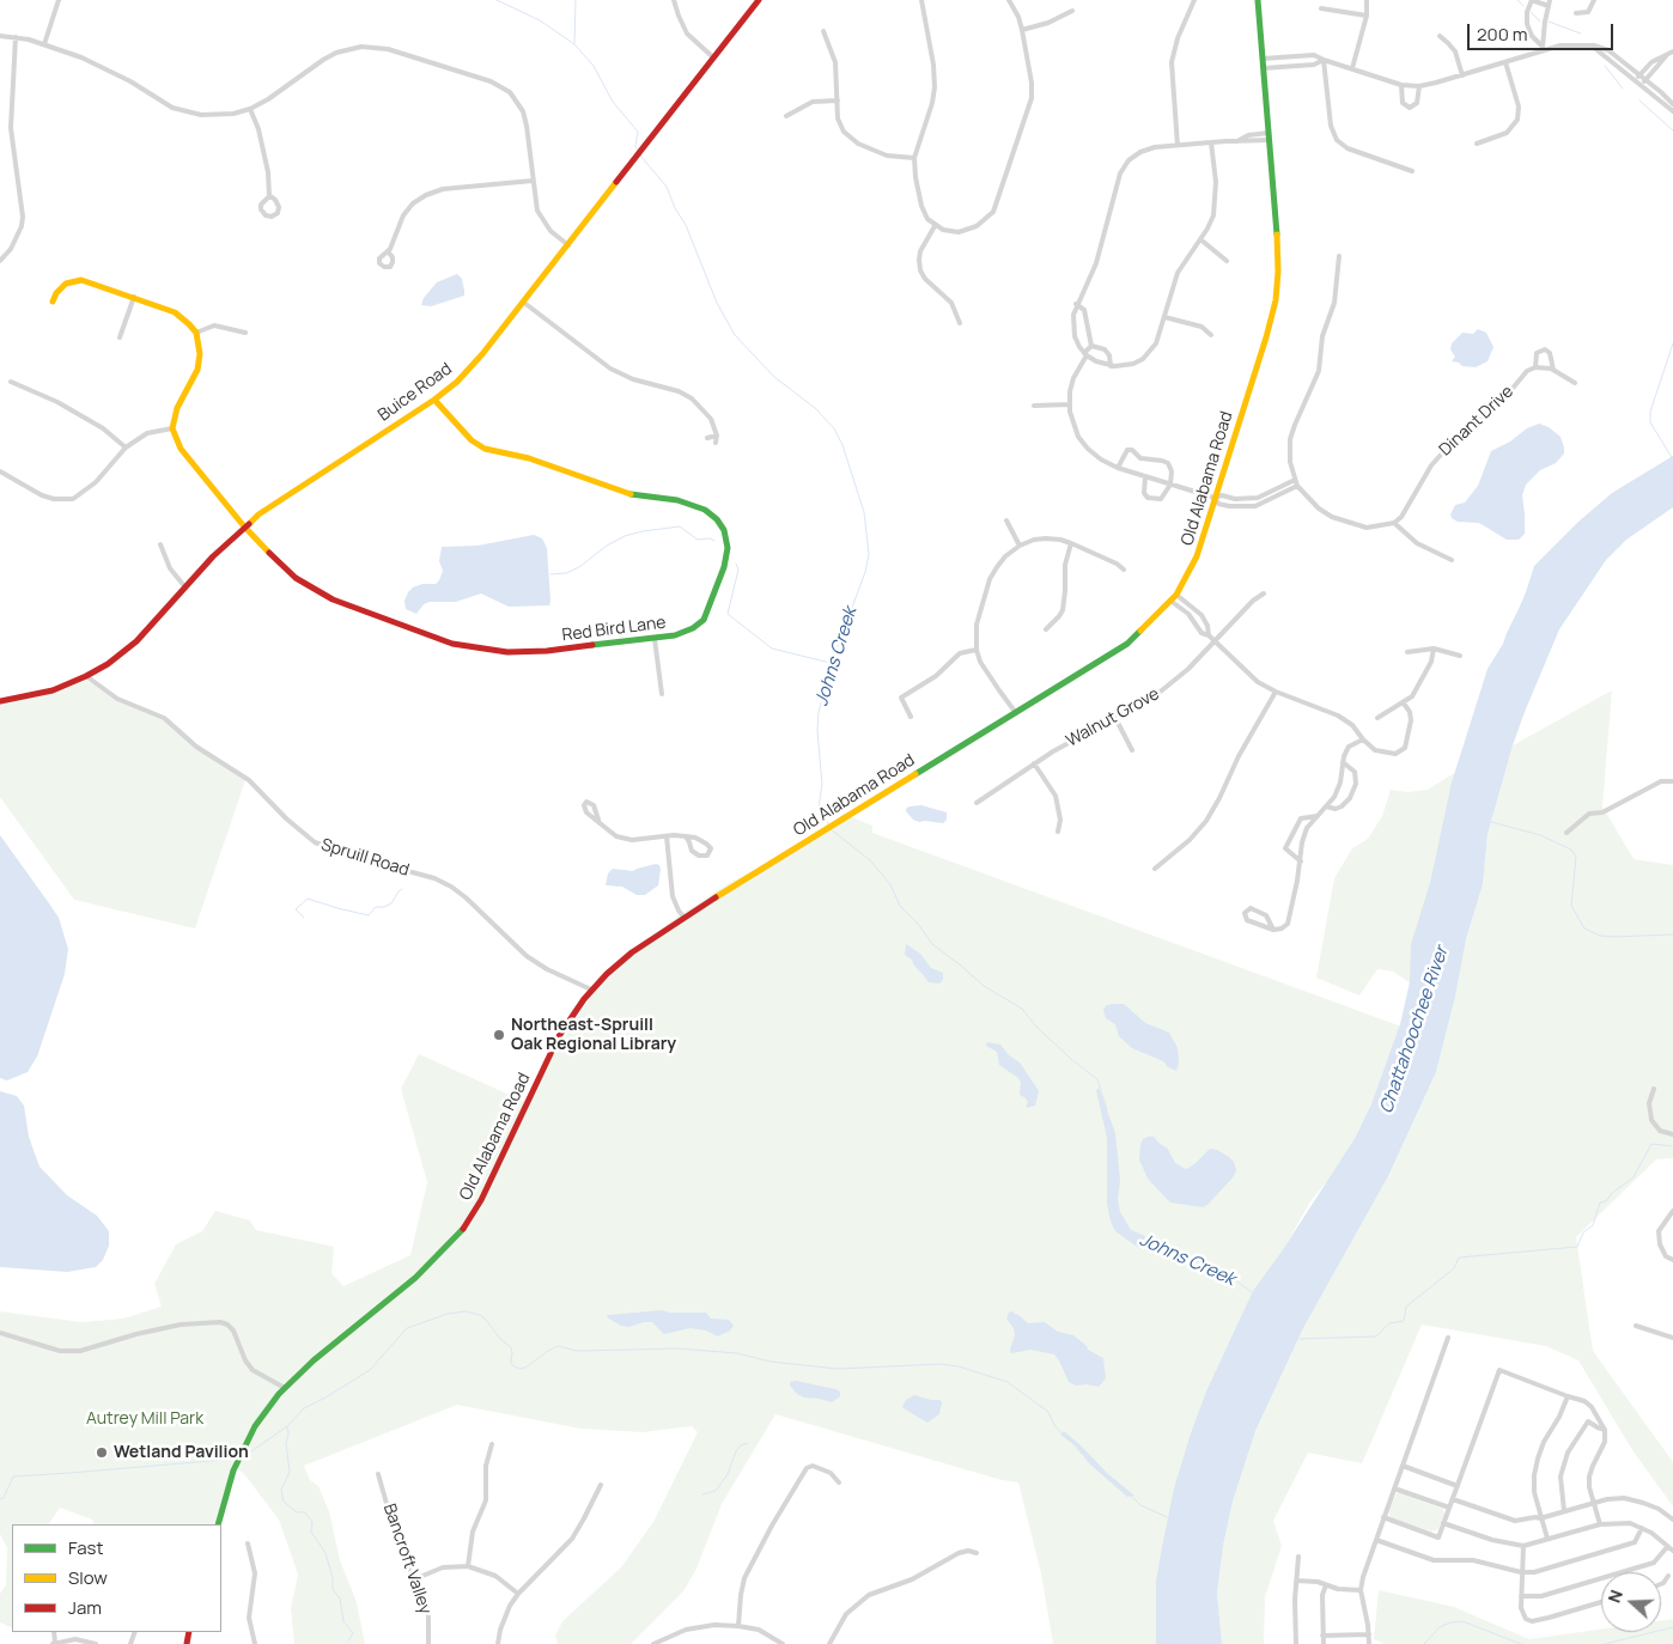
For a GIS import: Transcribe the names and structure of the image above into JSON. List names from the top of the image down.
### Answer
{
  "streets": {
    "street": [
      "Buice Road",
      "Dinant Drive",
      "Old Alabama Road",
      "Red Bird Lane",
      "Walnut Grove",
      "Spruill Road",
      "Bancroft Valley"
    ]
  },
  "crossings": [
    ["Buice Road", "Red Bird Lane"],
    ["Buice Road", "Spruill Road"],
    ["Old Alabama Road", "Spruill Road"]
  ],
  "water": ["Johns Creek", "Chattahoochee River"],
  "parks": ["Autrey Mill Park"],
  "places": ["Northeast-Spruill Oak Regional Library", "Wetland Pavilion"],
  "legend": ["Fast", "Slow", "Jam"],
  "scale_bar": "200 m",
  "north": "left"
}
